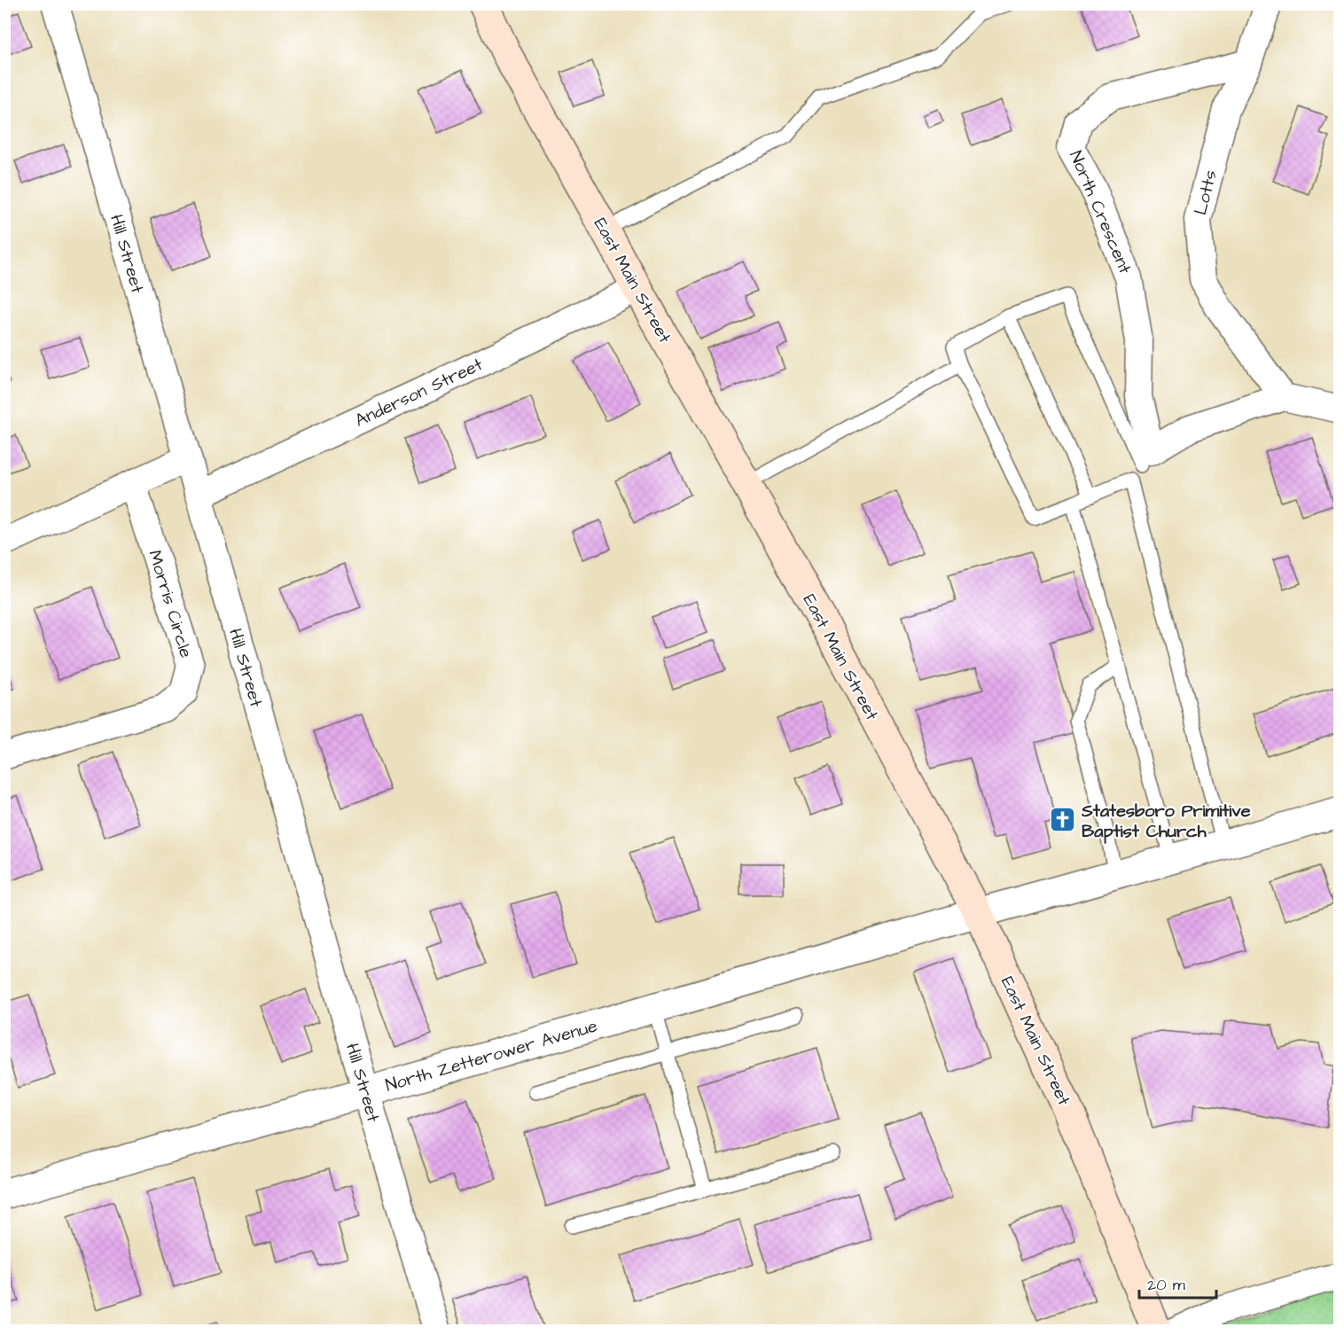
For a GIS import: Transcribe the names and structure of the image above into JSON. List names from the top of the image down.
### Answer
{
  "streets": {
    "main road": ["East Main Street"],
    "street": [
      "Lotts",
      "North Crescent",
      "Hill Street",
      "Anderson Street",
      "Morris Circle",
      "North Zetterower Avenue"
    ]
  },
  "crossings": [
    ["Lotts", "North Crescent"],
    ["Hill Street", "Anderson Street"],
    ["Hill Street", "North Zetterower Avenue"],
    ["East Main Street", "Anderson Street"],
    ["East Main Street", "North Zetterower Avenue"]
  ],
  "places": {
    "church": ["Statesboro Primitive Baptist Church"]
  },
  "scale_bar": "20 m"
}
